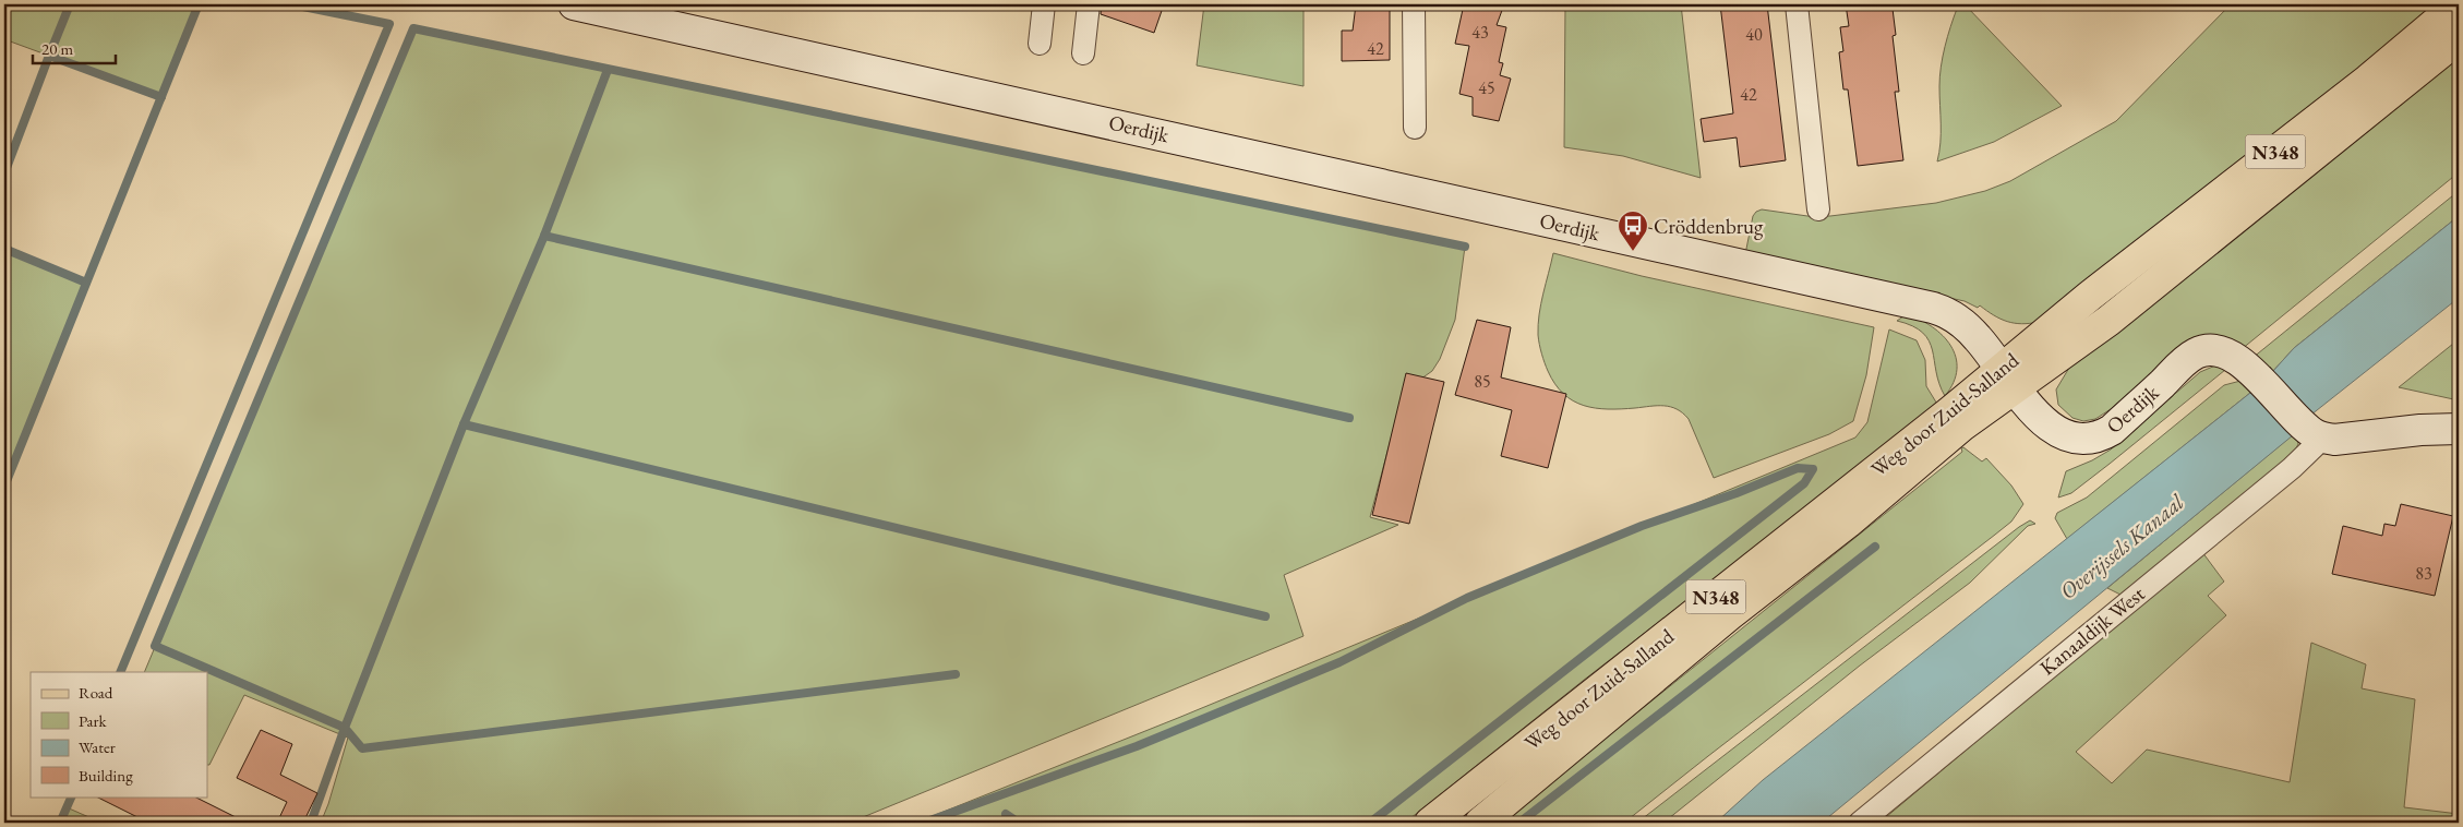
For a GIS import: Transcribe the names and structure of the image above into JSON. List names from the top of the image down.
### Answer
{
  "streets": {
    "main road": ["N348", "Weg door Zuid-Salland"],
    "street": ["Oerdijk", "Kanaaldijk West"]
  },
  "crossings": [
    ["Oerdijk", "Weg door Zuid-Salland"],
    ["Oerdijk", "Kanaaldijk West"]
  ],
  "water": ["Overijssels Kanaal"],
  "places": {
    "bus stop": ["Cröddenbrug"]
  },
  "house_numbers": [
    "43",
    "40",
    "42",
    "45",
    "42",
    "85",
    "83"
  ],
  "legend": [
    "Road",
    "Park",
    "Water",
    "Building"
  ],
  "scale_bar": "20 m"
}
